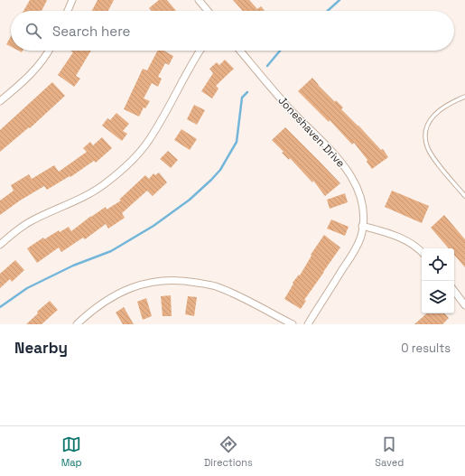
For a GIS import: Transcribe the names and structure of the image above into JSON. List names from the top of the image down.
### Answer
{
  "streets": {
    "street": ["Joneshaven Drive"]
  },
  "page": {
    "search": "Search here",
    "heading": ["Nearby", "0 results"],
    "nav": ["Map", "Directions", "Saved"]
  }
}
